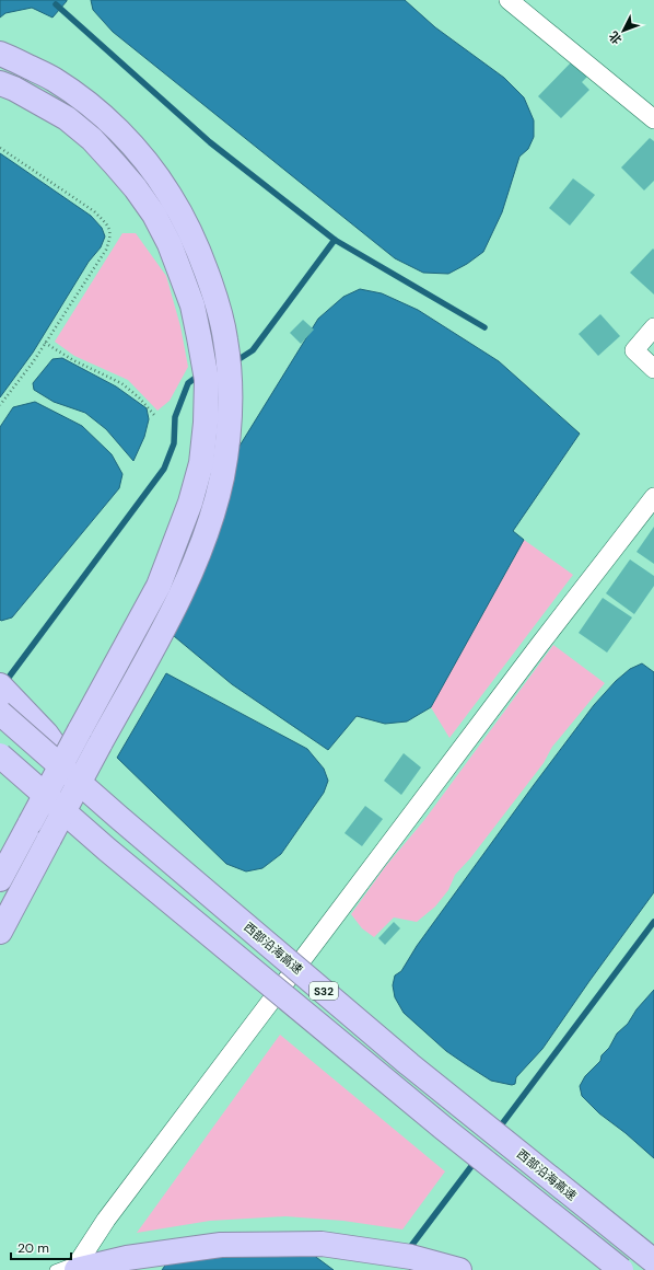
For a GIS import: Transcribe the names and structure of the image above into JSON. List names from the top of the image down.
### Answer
{
  "streets": {
    "highway": ["西部沿海高速", "S32"]
  },
  "scale_bar": "20 m",
  "north": "bottom left"
}
